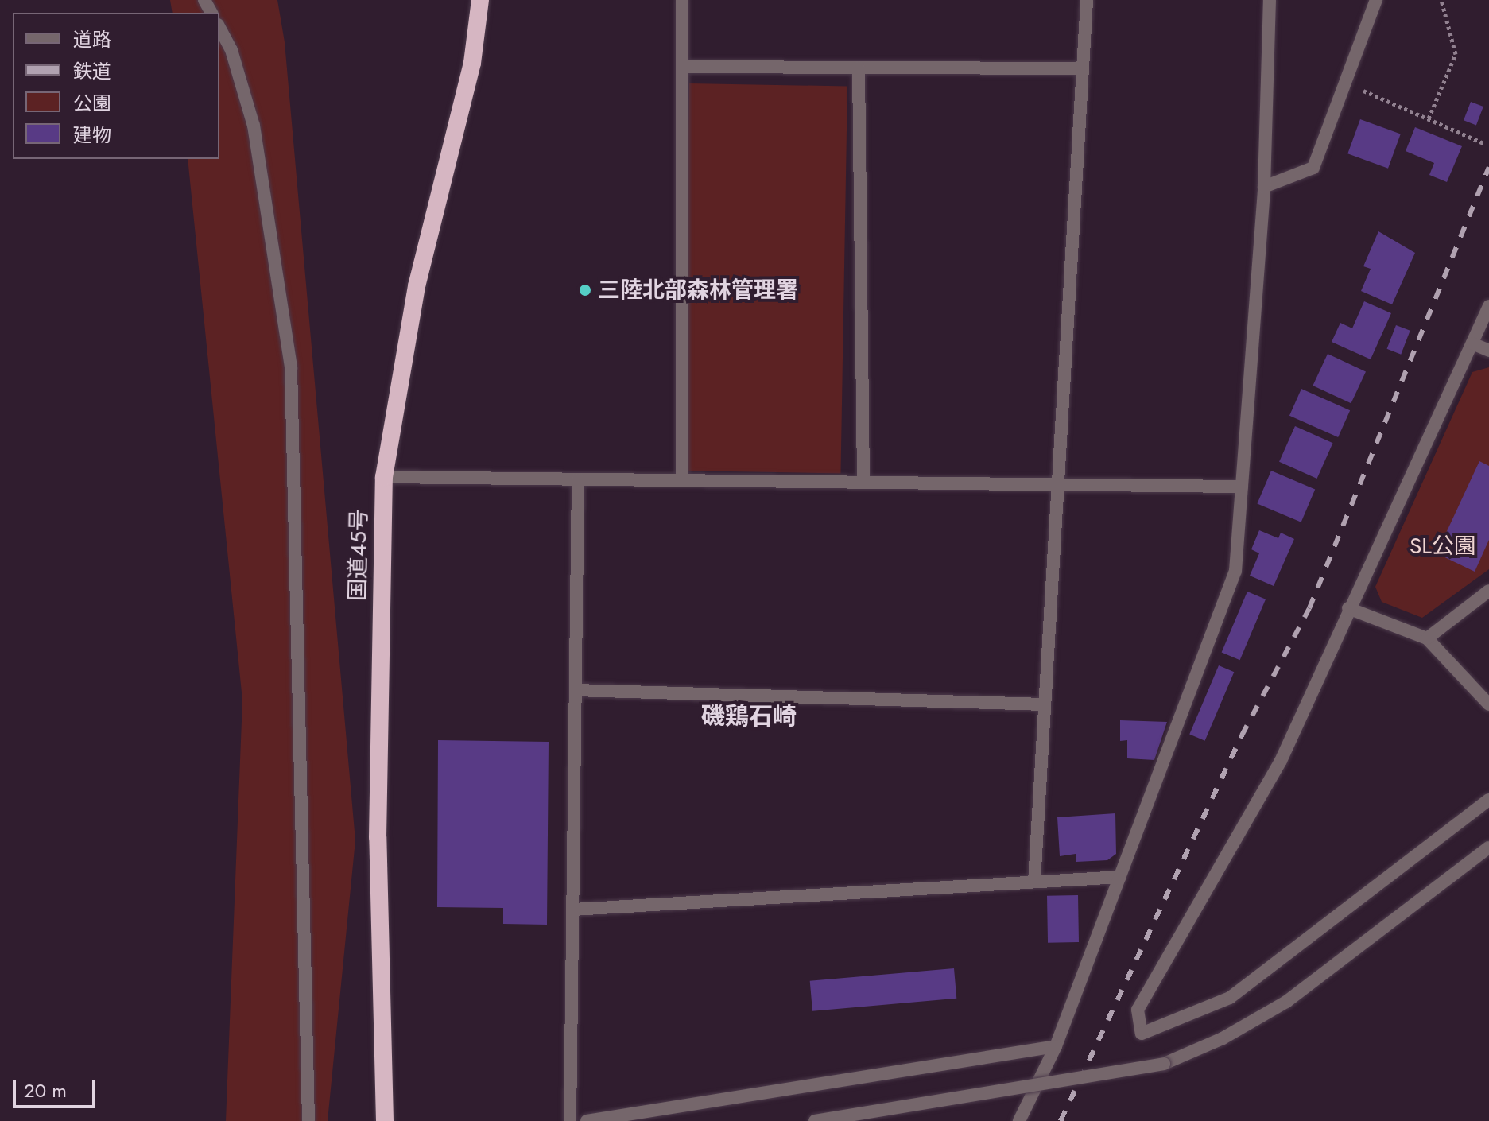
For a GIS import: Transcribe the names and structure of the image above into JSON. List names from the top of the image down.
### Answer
{
  "streets": {
    "highway": ["国道45号"]
  },
  "districts": ["磯鶏石崎"],
  "parks": ["SL公園"],
  "places": ["三陸北部森林管理署"],
  "legend": [
    "道路",
    "鉄道",
    "公園",
    "建物"
  ],
  "scale_bar": "20 m"
}
